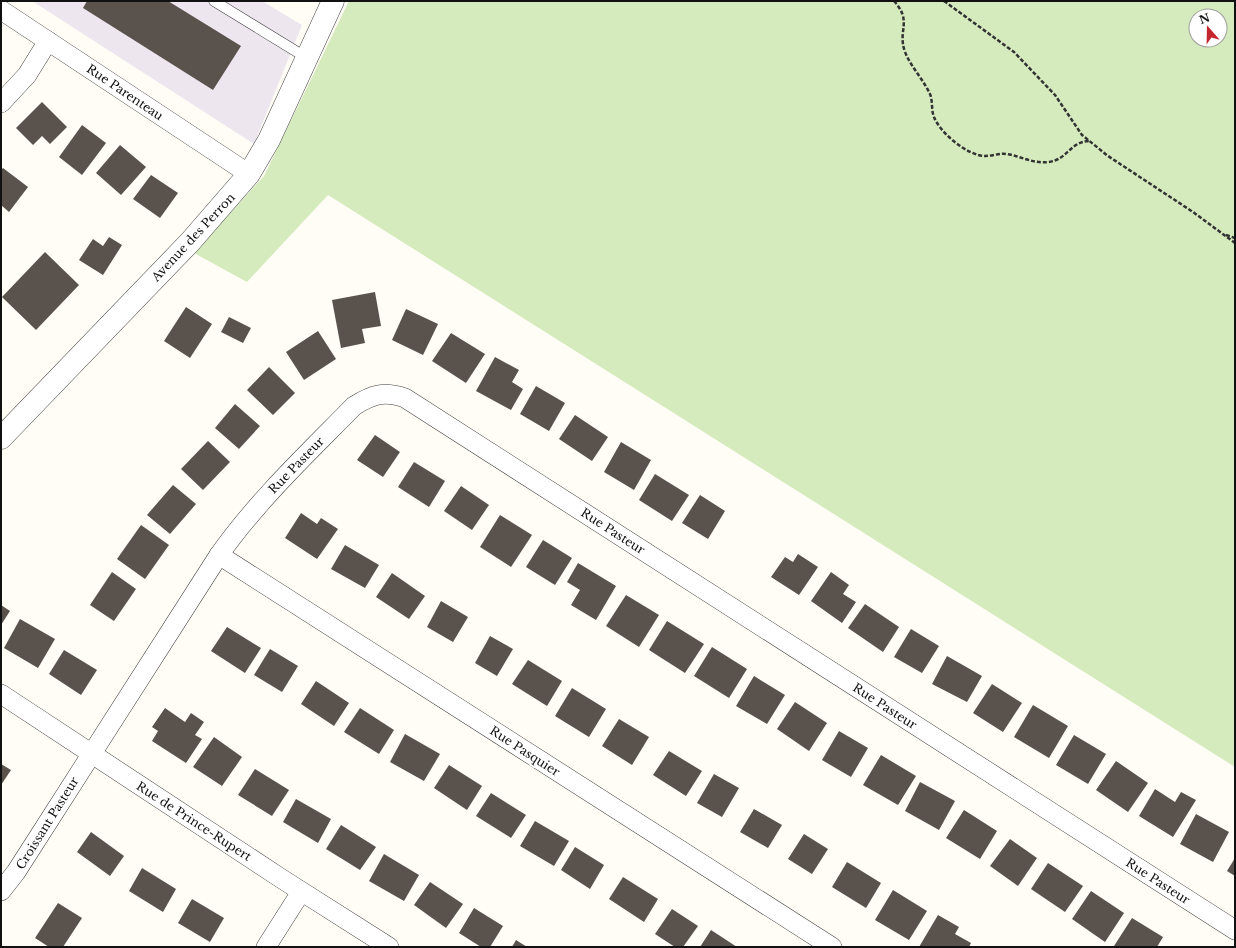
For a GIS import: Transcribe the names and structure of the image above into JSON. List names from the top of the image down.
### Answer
{
  "streets": {
    "street": [
      "Rue Parenteau",
      "Avenue des Perron",
      "Rue Pasteur",
      "Rue Pasquier",
      "Rue de Prince-Rupert",
      "Croissant Pasteur"
    ]
  },
  "crossings": [
    ["Rue Parenteau", "Avenue des Perron"],
    ["Rue Pasteur", "Rue Pasquier"],
    ["Rue Pasteur", "Rue de Prince-Rupert"],
    ["Rue Pasteur", "Croissant Pasteur"],
    ["Rue de Prince-Rupert", "Croissant Pasteur"]
  ],
  "north": "top"
}
